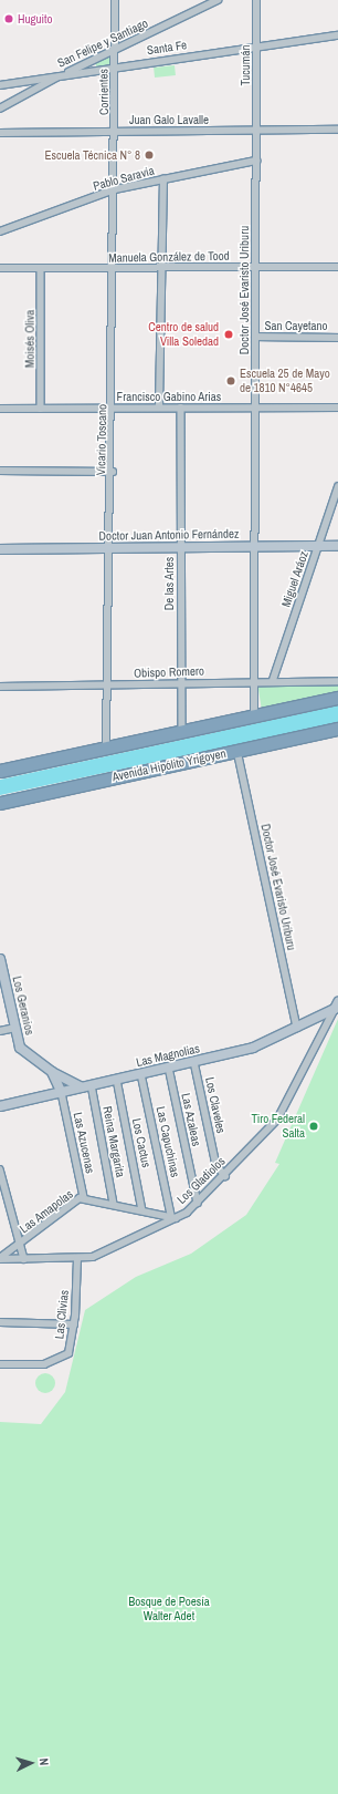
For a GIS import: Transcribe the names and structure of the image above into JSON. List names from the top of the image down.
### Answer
{
  "streets": {
    "highway": ["Avenida Hipólito Yrigoyen"],
    "street": [
      "San Felipe y Santiago",
      "Santa Fe",
      "Tucumán",
      "Corrientes",
      "Juan Galo Lavalle",
      "Pablo Saravia",
      "Manuela González de Tood",
      "Doctor José Evaristo Uriburu",
      "San Cayetano",
      "Moisés Oliva",
      "Francisco Gabino Arias",
      "Vicario Toscano",
      "Doctor Juan Antonio Fernández",
      "Miguel Aráoz",
      "De las Artes",
      "Obispo Romero",
      "Los Geranios",
      "Las Magnolias",
      "Los Claveles",
      "Las Azaleas",
      "Reina Margarita",
      "Las Capuchinas",
      "Las Azucenas",
      "Los Cactus",
      "Los Gladiolos",
      "Las Amapolas",
      "Las Clivias"
    ]
  },
  "crossings": [
    ["San Felipe y Santiago", "Santa Fe"],
    ["San Felipe y Santiago", "Corrientes"],
    ["Santa Fe", "Tucumán"],
    ["Santa Fe", "Corrientes"],
    ["Tucumán", "Juan Galo Lavalle"],
    ["Tucumán", "Doctor José Evaristo Uriburu"],
    ["Corrientes", "Juan Galo Lavalle"],
    ["Corrientes", "Vicario Toscano"],
    ["Juan Galo Lavalle", "Doctor José Evaristo Uriburu"],
    ["Juan Galo Lavalle", "Vicario Toscano"],
    ["Pablo Saravia", "Doctor José Evaristo Uriburu"],
    ["Pablo Saravia", "Vicario Toscano"],
    ["Manuela González de Tood", "Doctor José Evaristo Uriburu"],
    ["Manuela González de Tood", "Moisés Oliva"],
    ["Manuela González de Tood", "Vicario Toscano"],
    ["Doctor José Evaristo Uriburu", "San Cayetano"],
    ["Doctor José Evaristo Uriburu", "Francisco Gabino Arias"],
    ["Doctor José Evaristo Uriburu", "Doctor Juan Antonio Fernández"],
    ["Doctor José Evaristo Uriburu", "Obispo Romero"],
    ["Doctor José Evaristo Uriburu", "Avenida Hipólito Yrigoyen"],
    ["Doctor José Evaristo Uriburu", "Las Magnolias"],
    ["Moisés Oliva", "Francisco Gabino Arias"],
    ["Francisco Gabino Arias", "Vicario Toscano"],
    ["Francisco Gabino Arias", "De las Artes"],
    ["Vicario Toscano", "Doctor Juan Antonio Fernández"],
    ["Vicario Toscano", "Obispo Romero"],
    ["Doctor Juan Antonio Fernández", "Miguel Aráoz"],
    ["Doctor Juan Antonio Fernández", "De las Artes"],
    ["Miguel Aráoz", "Obispo Romero"],
    ["De las Artes", "Obispo Romero"],
    ["Los Geranios", "Las Magnolias"],
    ["Los Geranios", "Reina Margarita"],
    ["Las Magnolias", "Los Claveles"],
    ["Las Magnolias", "Las Azaleas"],
    ["Las Magnolias", "Reina Margarita"],
    ["Las Magnolias", "Las Capuchinas"],
    ["Las Magnolias", "Las Azucenas"],
    ["Las Magnolias", "Los Cactus"],
    ["Las Magnolias", "Los Gladiolos"],
    ["Los Claveles", "Los Gladiolos"],
    ["Las Azaleas", "Los Gladiolos"],
    ["Las Capuchinas", "Los Gladiolos"],
    ["Las Azucenas", "Las Amapolas"],
    ["Los Gladiolos", "Las Amapolas"],
    ["Los Gladiolos", "Las Clivias"]
  ],
  "parks": ["Bosque de Poesía Walter Adet"],
  "places": [
    "Huguito",
    "Escuela Técnica N° 8",
    "Centro de salud Villa Soledad",
    "Escuela 25 de Mayo de 1810 N°4645",
    "Tiro Federal Salta"
  ],
  "north": "right"
}
